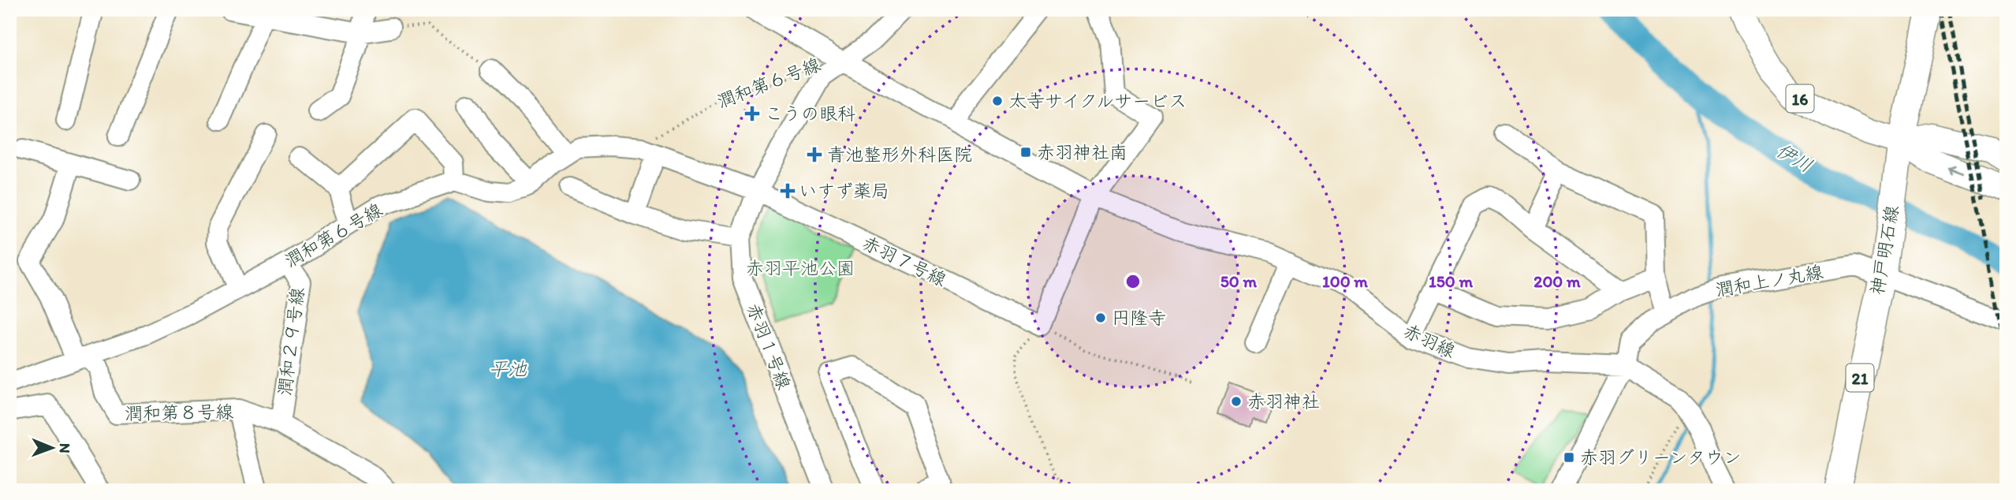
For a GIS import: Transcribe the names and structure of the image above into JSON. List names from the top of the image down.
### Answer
{
  "streets": {
    "main road": ["16", "神戸明石線", "21"],
    "street": [
      "潤和第６号線",
      "赤羽７号線",
      "潤和上ノ丸線",
      "赤羽線",
      "潤和２９号線",
      "赤羽１号線",
      "潤和第８号線"
    ]
  },
  "crossings": [
    ["潤和第６号線", "赤羽７号線"],
    ["潤和第６号線", "赤羽線"],
    ["潤和第６号線", "潤和２９号線"],
    ["潤和第６号線", "赤羽１号線"],
    ["潤和第６号線", "潤和第８号線"],
    ["16", "神戸明石線"],
    ["神戸明石線", "潤和上ノ丸線"],
    ["赤羽７号線", "赤羽１号線"],
    ["潤和上ノ丸線", "赤羽線"],
    ["赤羽線", "赤羽１号線"],
    ["潤和２９号線", "潤和第８号線"]
  ],
  "water": ["伊川", "平池"],
  "parks": ["赤羽平池公園"],
  "places": {
    "other": ["太寺サイクルサービス", "円隆寺", "赤羽神社"],
    "health": ["こうの眼科", "青池整形外科医院", "いすず薬局"],
    "transit": ["赤羽神社南", "赤羽グリーンタウン"]
  },
  "north": "right",
  "rings": [
    "50 m",
    "100 m",
    "150 m",
    "200 m"
  ]
}
